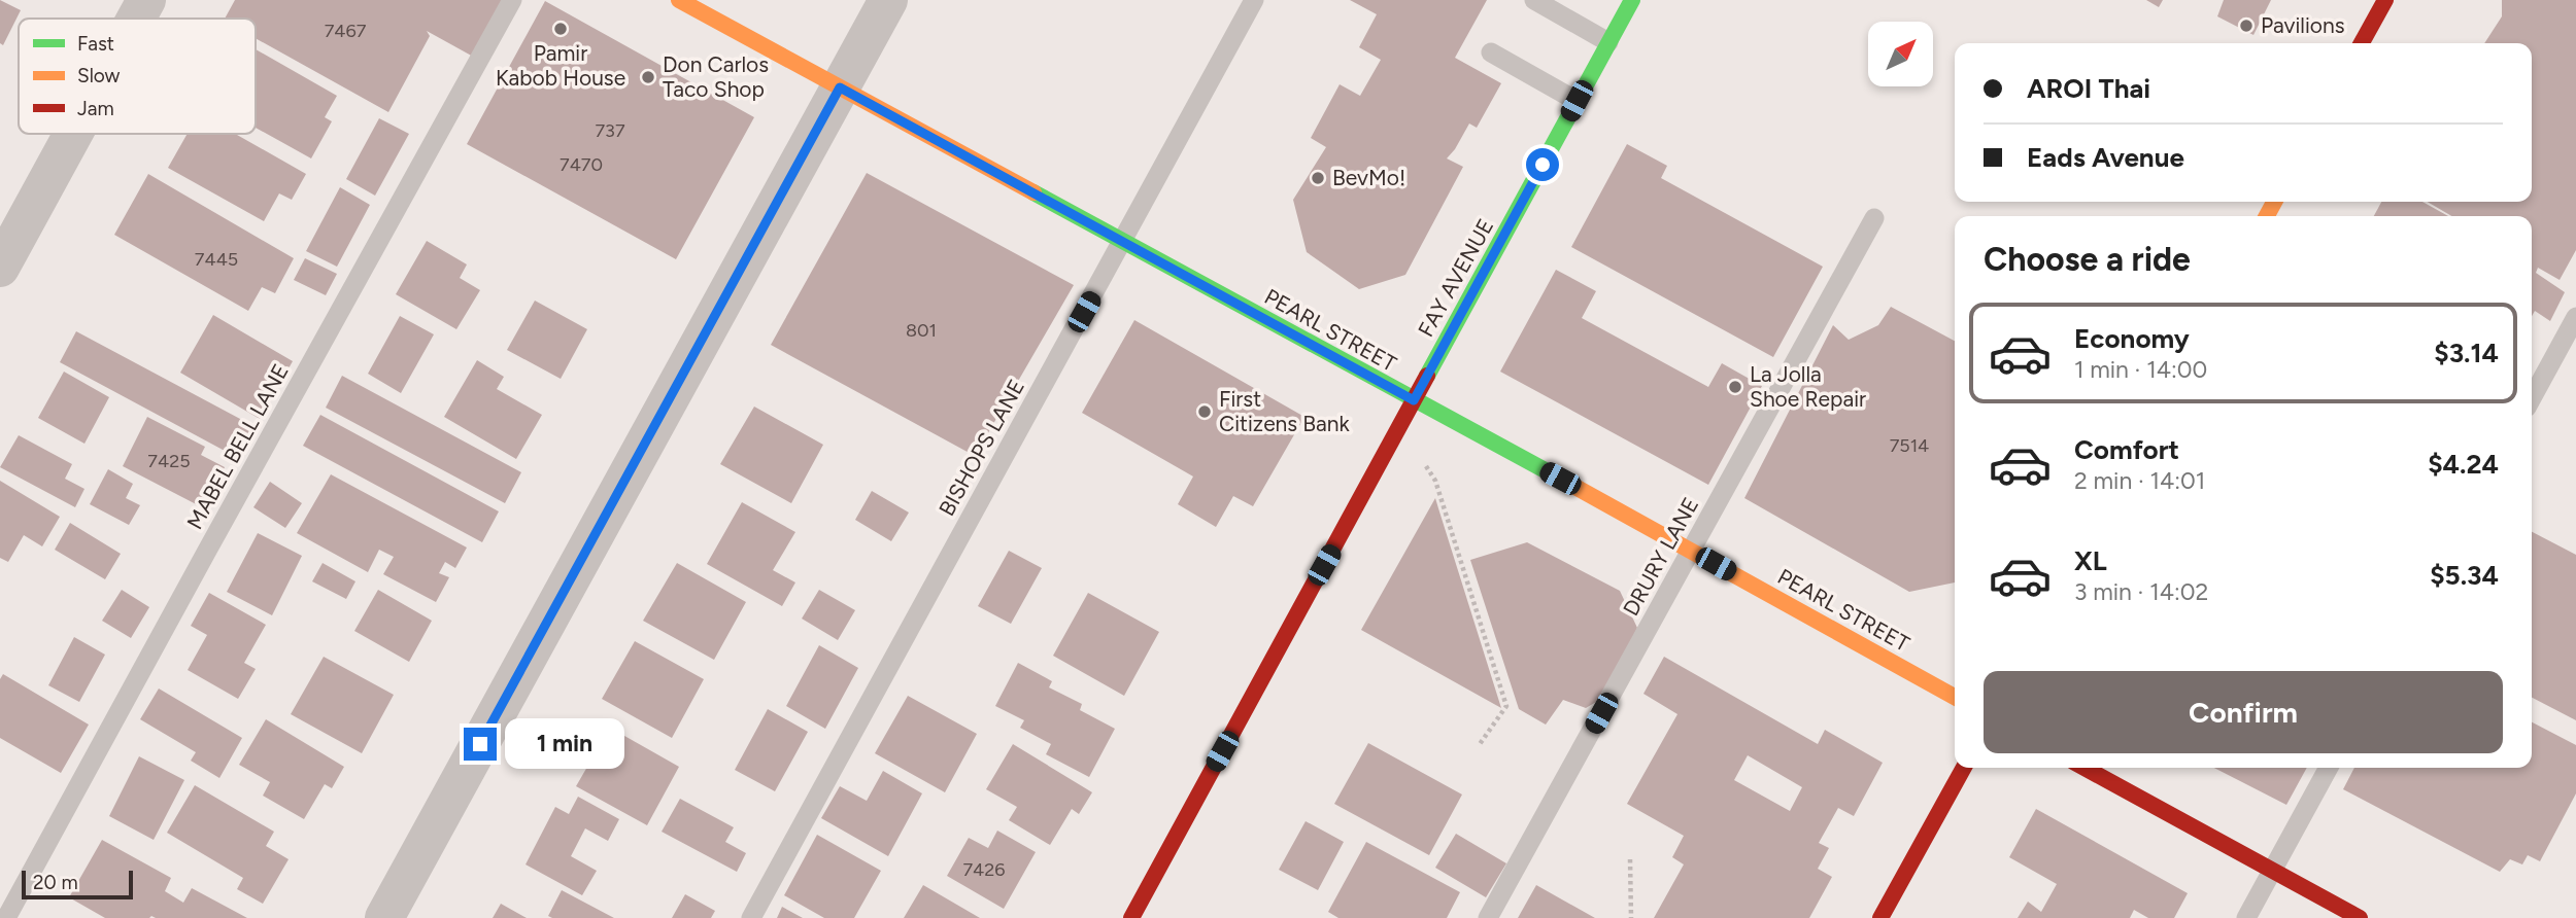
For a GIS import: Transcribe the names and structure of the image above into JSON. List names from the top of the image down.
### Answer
{
  "streets": {
    "street": ["FAY AVENUE", "PEARL STREET"],
    "lane": ["MABEL BELL LANE", "BISHOPS LANE", "DRURY LANE"]
  },
  "crossings": [
    ["FAY AVENUE", "PEARL STREET"],
    ["PEARL STREET", "BISHOPS LANE"],
    ["PEARL STREET", "DRURY LANE"]
  ],
  "places": [
    "Pavilions",
    "Pamir Kabob House",
    "Don Carlos Taco Shop",
    "BevMo!",
    "La Jolla Shoe Repair",
    "First Citizens Bank"
  ],
  "house_numbers": [
    "7467",
    "737",
    "7470",
    "7445",
    "801",
    "7514",
    "7425",
    "7426"
  ],
  "legend": ["Fast", "Slow", "Jam"],
  "scale_bar": "20 m",
  "north": "top right",
  "page": {
    "banner": ["AROI Thai", "Eads Avenue"],
    "heading": "Choose a ride",
    "list": [
      {
        "name": "Economy",
        "note": "1 min · 14:00",
        "value": "$3.14"
      },
      {
        "name": "Comfort",
        "note": "2 min · 14:01",
        "value": "$4.24"
      },
      {
        "name": "XL",
        "note": "3 min · 14:02",
        "value": "$5.34"
      }
    ],
    "buttons": "Confirm",
    "bubble": "1 min",
    "scale": "20 m"
  }
}
